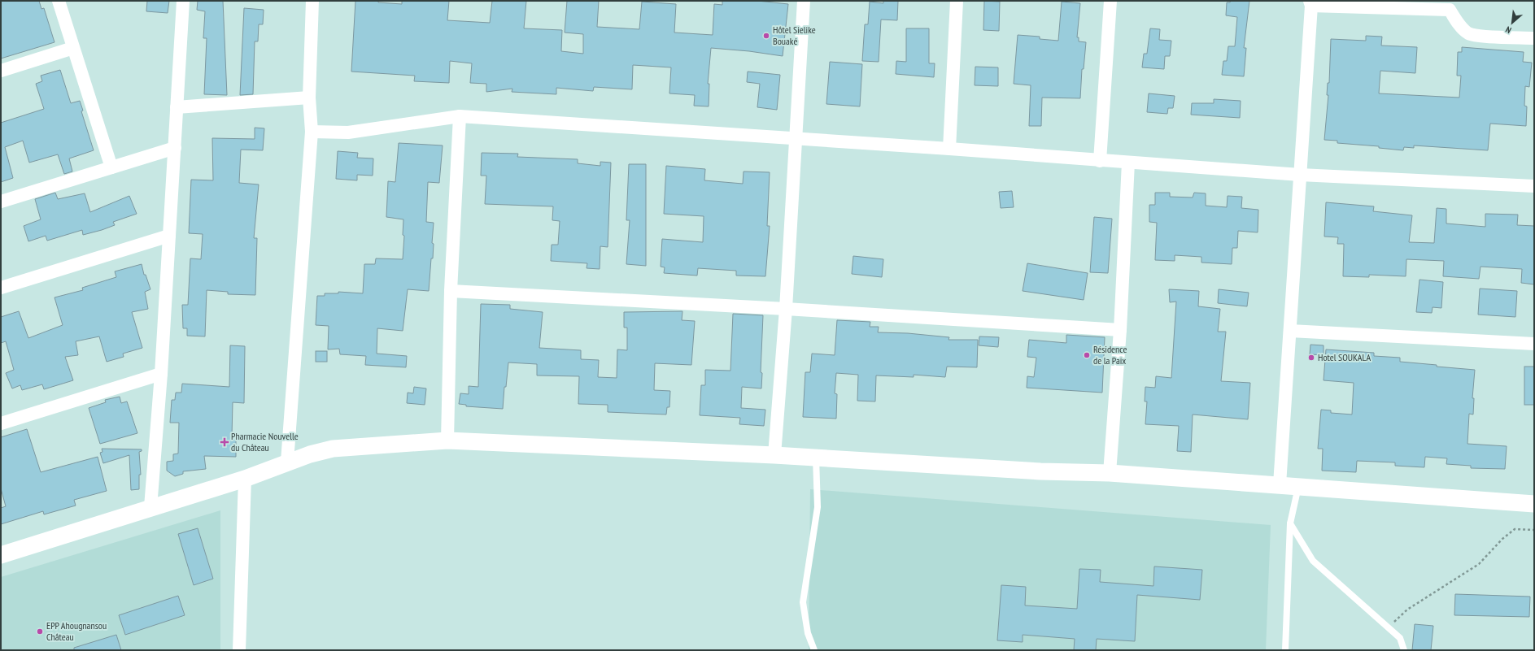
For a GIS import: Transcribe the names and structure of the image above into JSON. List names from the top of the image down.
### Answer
{
  "places": {
    "other": [
      "Hôtel Sielike Bouaké",
      "Résidence de la Paix",
      "Hotel SOUKALA",
      "EPP Ahougnansou Château"
    ],
    "health": ["Pharmacie Nouvelle du Château"]
  },
  "north": "bottom left"
}
